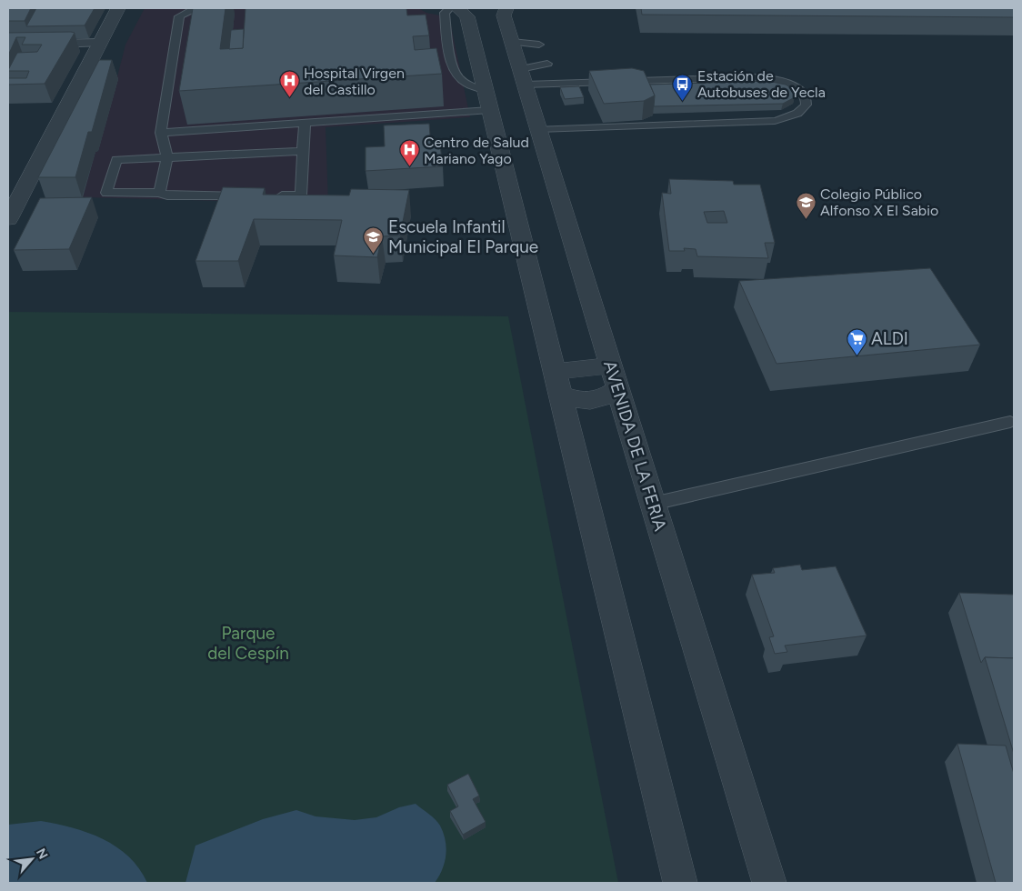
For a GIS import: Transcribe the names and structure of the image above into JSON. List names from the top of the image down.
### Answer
{
  "streets": {
    "street": ["AVENIDA DE LA FERIA"]
  },
  "parks": ["Parque del Cespín"],
  "places": {
    "hospital": ["Hospital Virgen del Castillo", "Centro de Salud Mariano Yago"],
    "bus stop": ["Estación de Autobuses de Yecla"],
    "school or university": ["Colegio Público Alfonso X El Sabio", "Escuela Infantil Municipal El Parque"],
    "supermarket": ["ALDI"]
  },
  "north": "top right"
}
